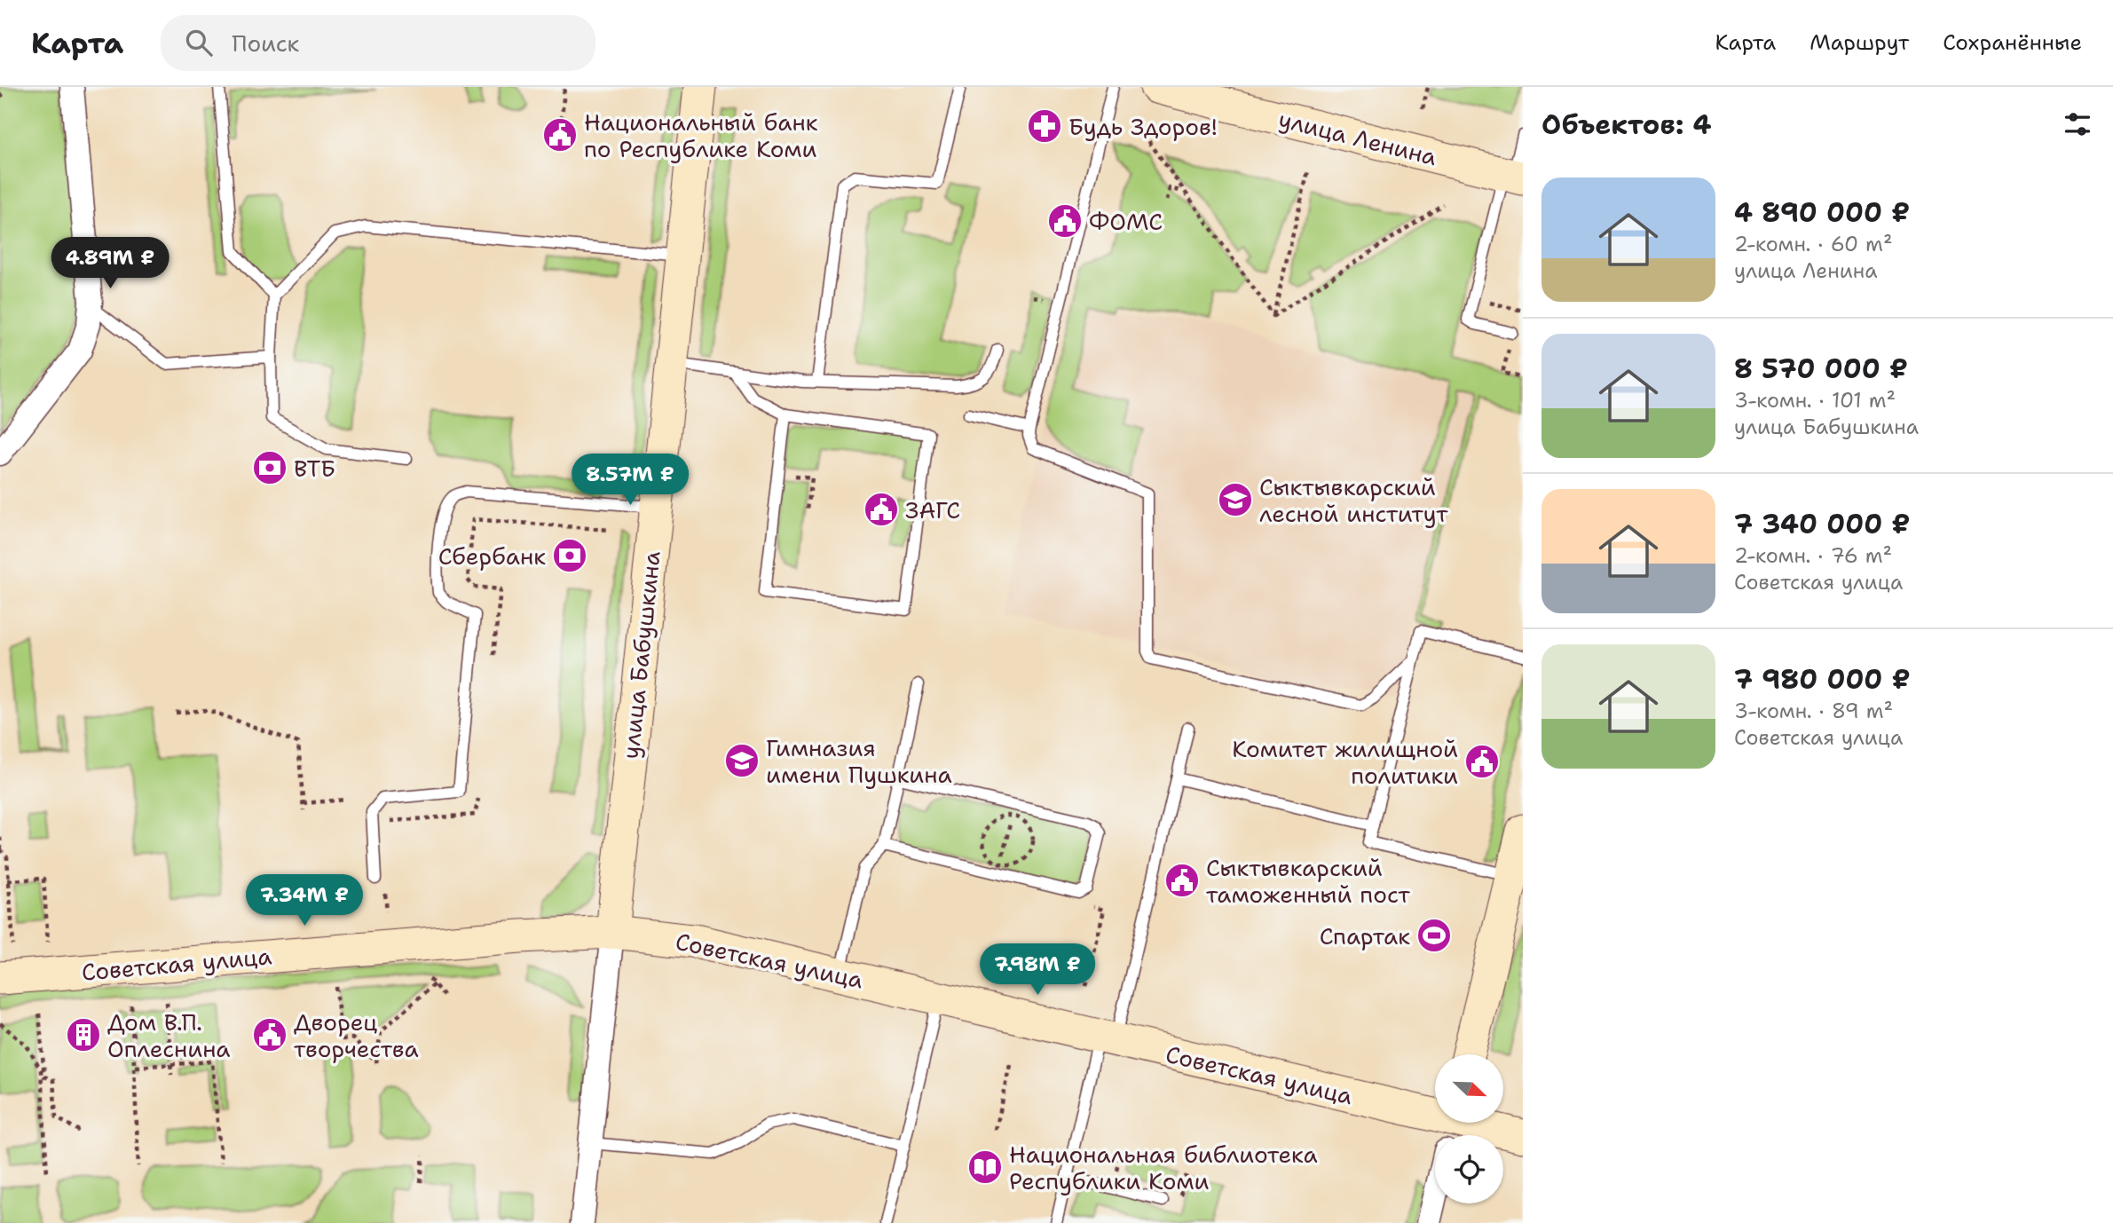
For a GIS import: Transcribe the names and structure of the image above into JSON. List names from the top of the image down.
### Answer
{
  "streets": {
    "main road": ["улица Ленина", "улица Бабушкина", "Советская улица"]
  },
  "crossings": [
    ["улица Бабушкина", "Советская улица"]
  ],
  "places": {
    "pharmacy": ["Будь Здоров!"],
    "public building": [
      "Национальный банк по Республике Коми",
      "ФОМС",
      "ЗАГС",
      "Комитет жилищной политики",
      "Сыктывкарский таможенный пост",
      "Дворец творчества"
    ],
    "bank": ["ВТБ", "Сбербанк"],
    "school or university": ["Сыктывкарский лесной институт", "Гимназия имени Пушкина"],
    "sports": ["Спартак"],
    "building": ["Дом В.П. Оплеснина"],
    "library": ["Национальная библиотека Республики Коми"]
  },
  "north": "bottom right",
  "page": {
    "header": "Карта",
    "search": "Поиск",
    "nav": ["Карта", "Маршрут", "Сохранённые"],
    "heading": "Объектов: 4",
    "list": [
      {
        "name": "4 890 000 ₽",
        "note": "2-комн. · 60 m² · улица Ленина"
      },
      {
        "name": "8 570 000 ₽",
        "note": "3-комн. · 101 m² · улица Бабушкина"
      },
      {
        "name": "7 340 000 ₽",
        "note": "2-комн. · 76 m² · Советская улица"
      },
      {
        "name": "7 980 000 ₽",
        "note": "3-комн. · 89 m² · Советская улица"
      }
    ],
    "price": [
      "4.89M ₽",
      "8.57M ₽",
      "7.34M ₽",
      "7.98M ₽"
    ]
  }
}
